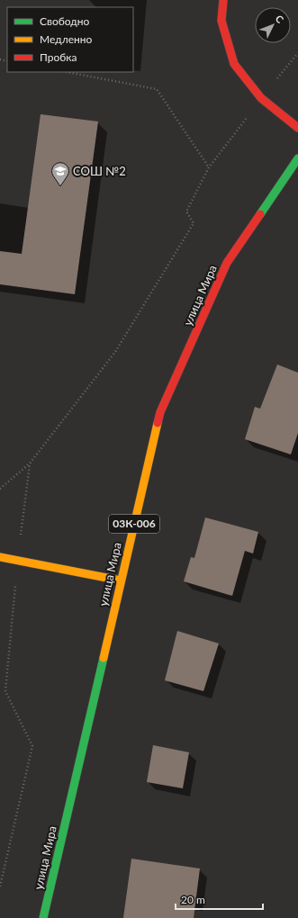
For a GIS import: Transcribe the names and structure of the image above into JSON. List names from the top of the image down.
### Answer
{
  "streets": {
    "main road": ["улица Мира", "03К-006"]
  },
  "places": {
    "school or university": ["СОШ №2"]
  },
  "legend": ["Свободно", "Медленно", "Пробка"],
  "scale_bar": "20 m",
  "north": "top right"
}
